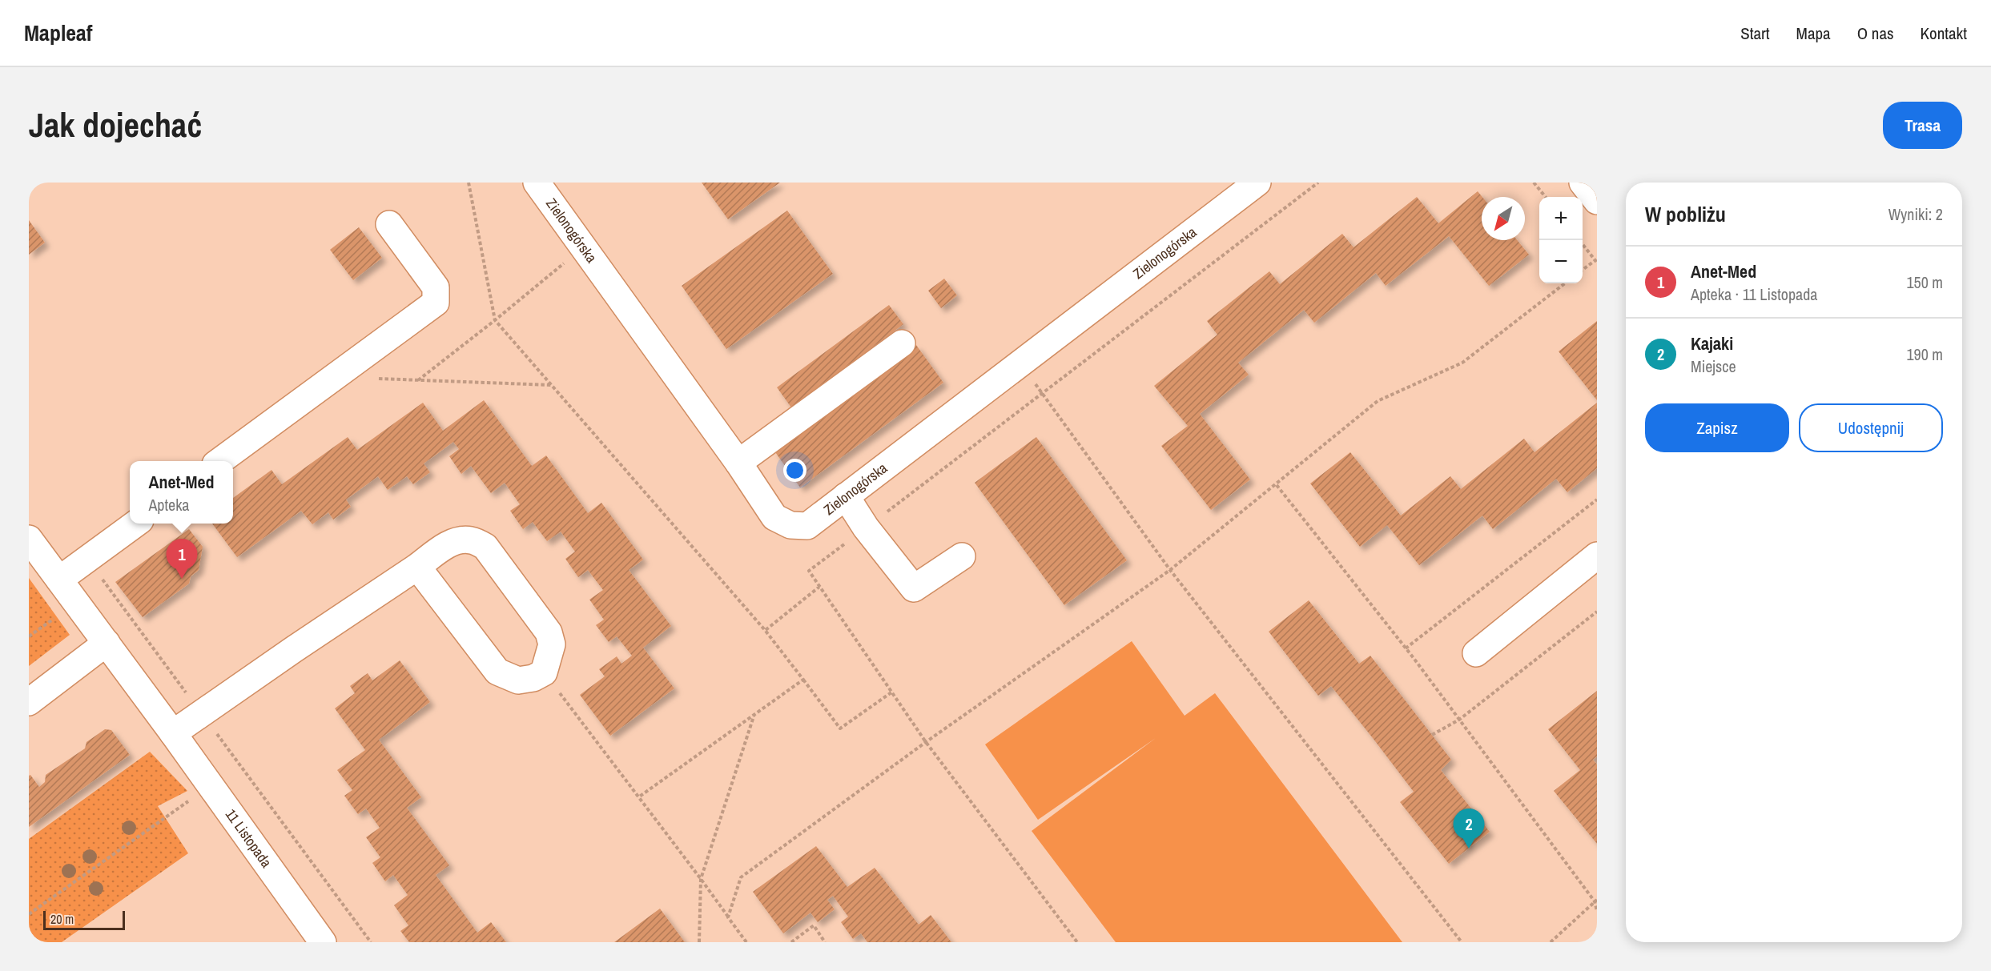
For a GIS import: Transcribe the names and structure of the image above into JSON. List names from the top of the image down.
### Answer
{
  "streets": {
    "street": ["Zielonogórska", "11 Listopada"]
  },
  "scale_bar": "20 m",
  "north": "bottom left",
  "page": {
    "header": "Mapleaf",
    "nav": [
      "Start",
      "Mapa",
      "O nas",
      "Kontakt"
    ],
    "buttons": [
      "Trasa",
      ["Zapisz", "Udostępnij"]
    ],
    "title": "Jak dojechać",
    "heading": ["W pobliżu", "Wyniki: 2"],
    "map_buttons": ["+", "−"],
    "list": [
      {
        "mark": "1",
        "name": "Anet-Med",
        "note": "Apteka · 11 Listopada",
        "value": "150 m"
      },
      {
        "mark": "2",
        "name": "Kajaki",
        "note": "Miejsce",
        "value": "190 m"
      }
    ],
    "popup": ["Anet-Med", "Apteka"],
    "pins": ["1", "2"],
    "scale": "20 m"
  }
}
